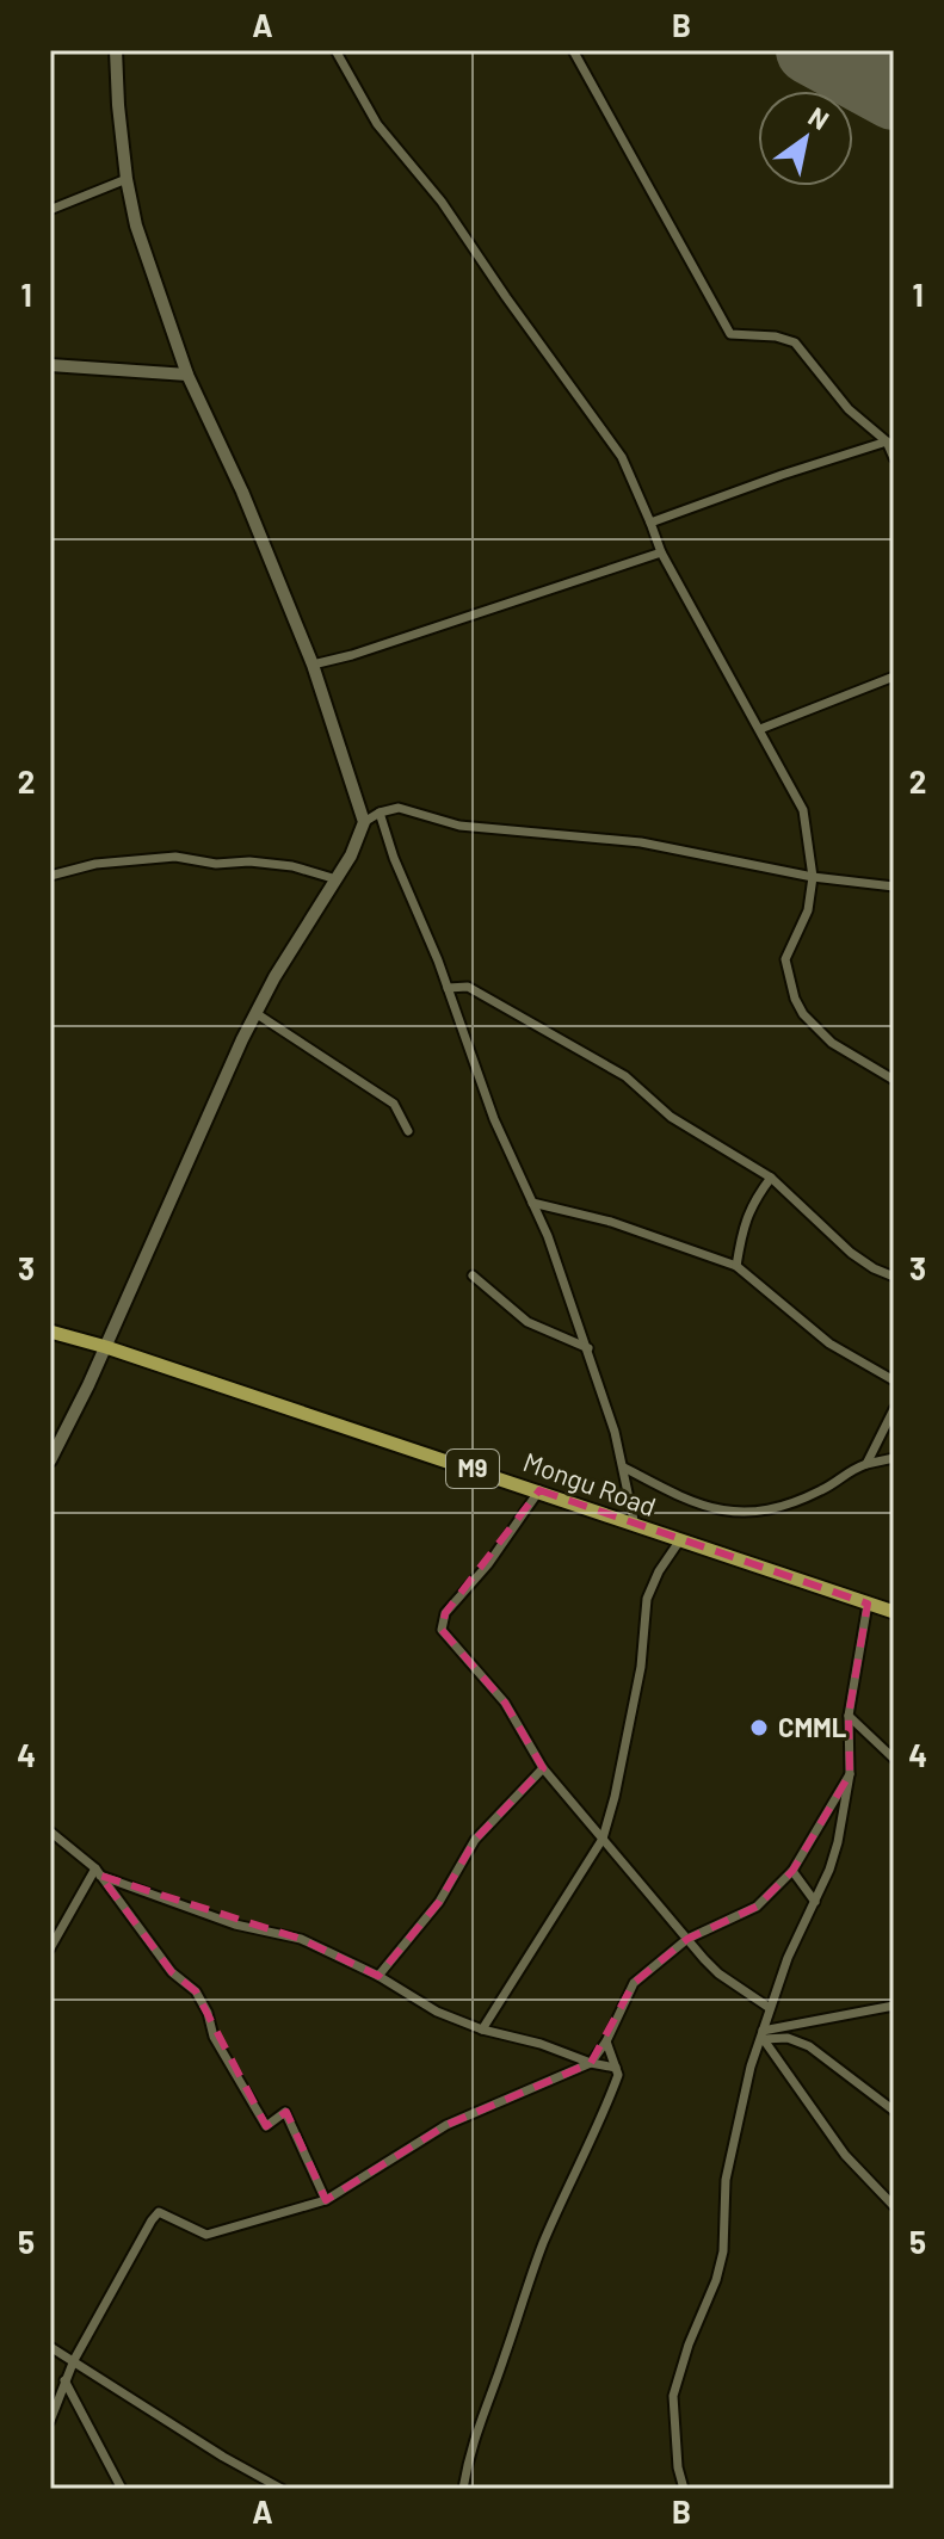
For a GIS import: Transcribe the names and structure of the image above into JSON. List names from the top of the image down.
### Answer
{
  "streets": {
    "main road": ["M9", "Mongu Road"]
  },
  "places": ["CMML"],
  "north": "top right",
  "grid": {
    "columns": ["A", "B"],
    "rows": [
      "1",
      "2",
      "3",
      "4",
      "5"
    ]
  }
}
